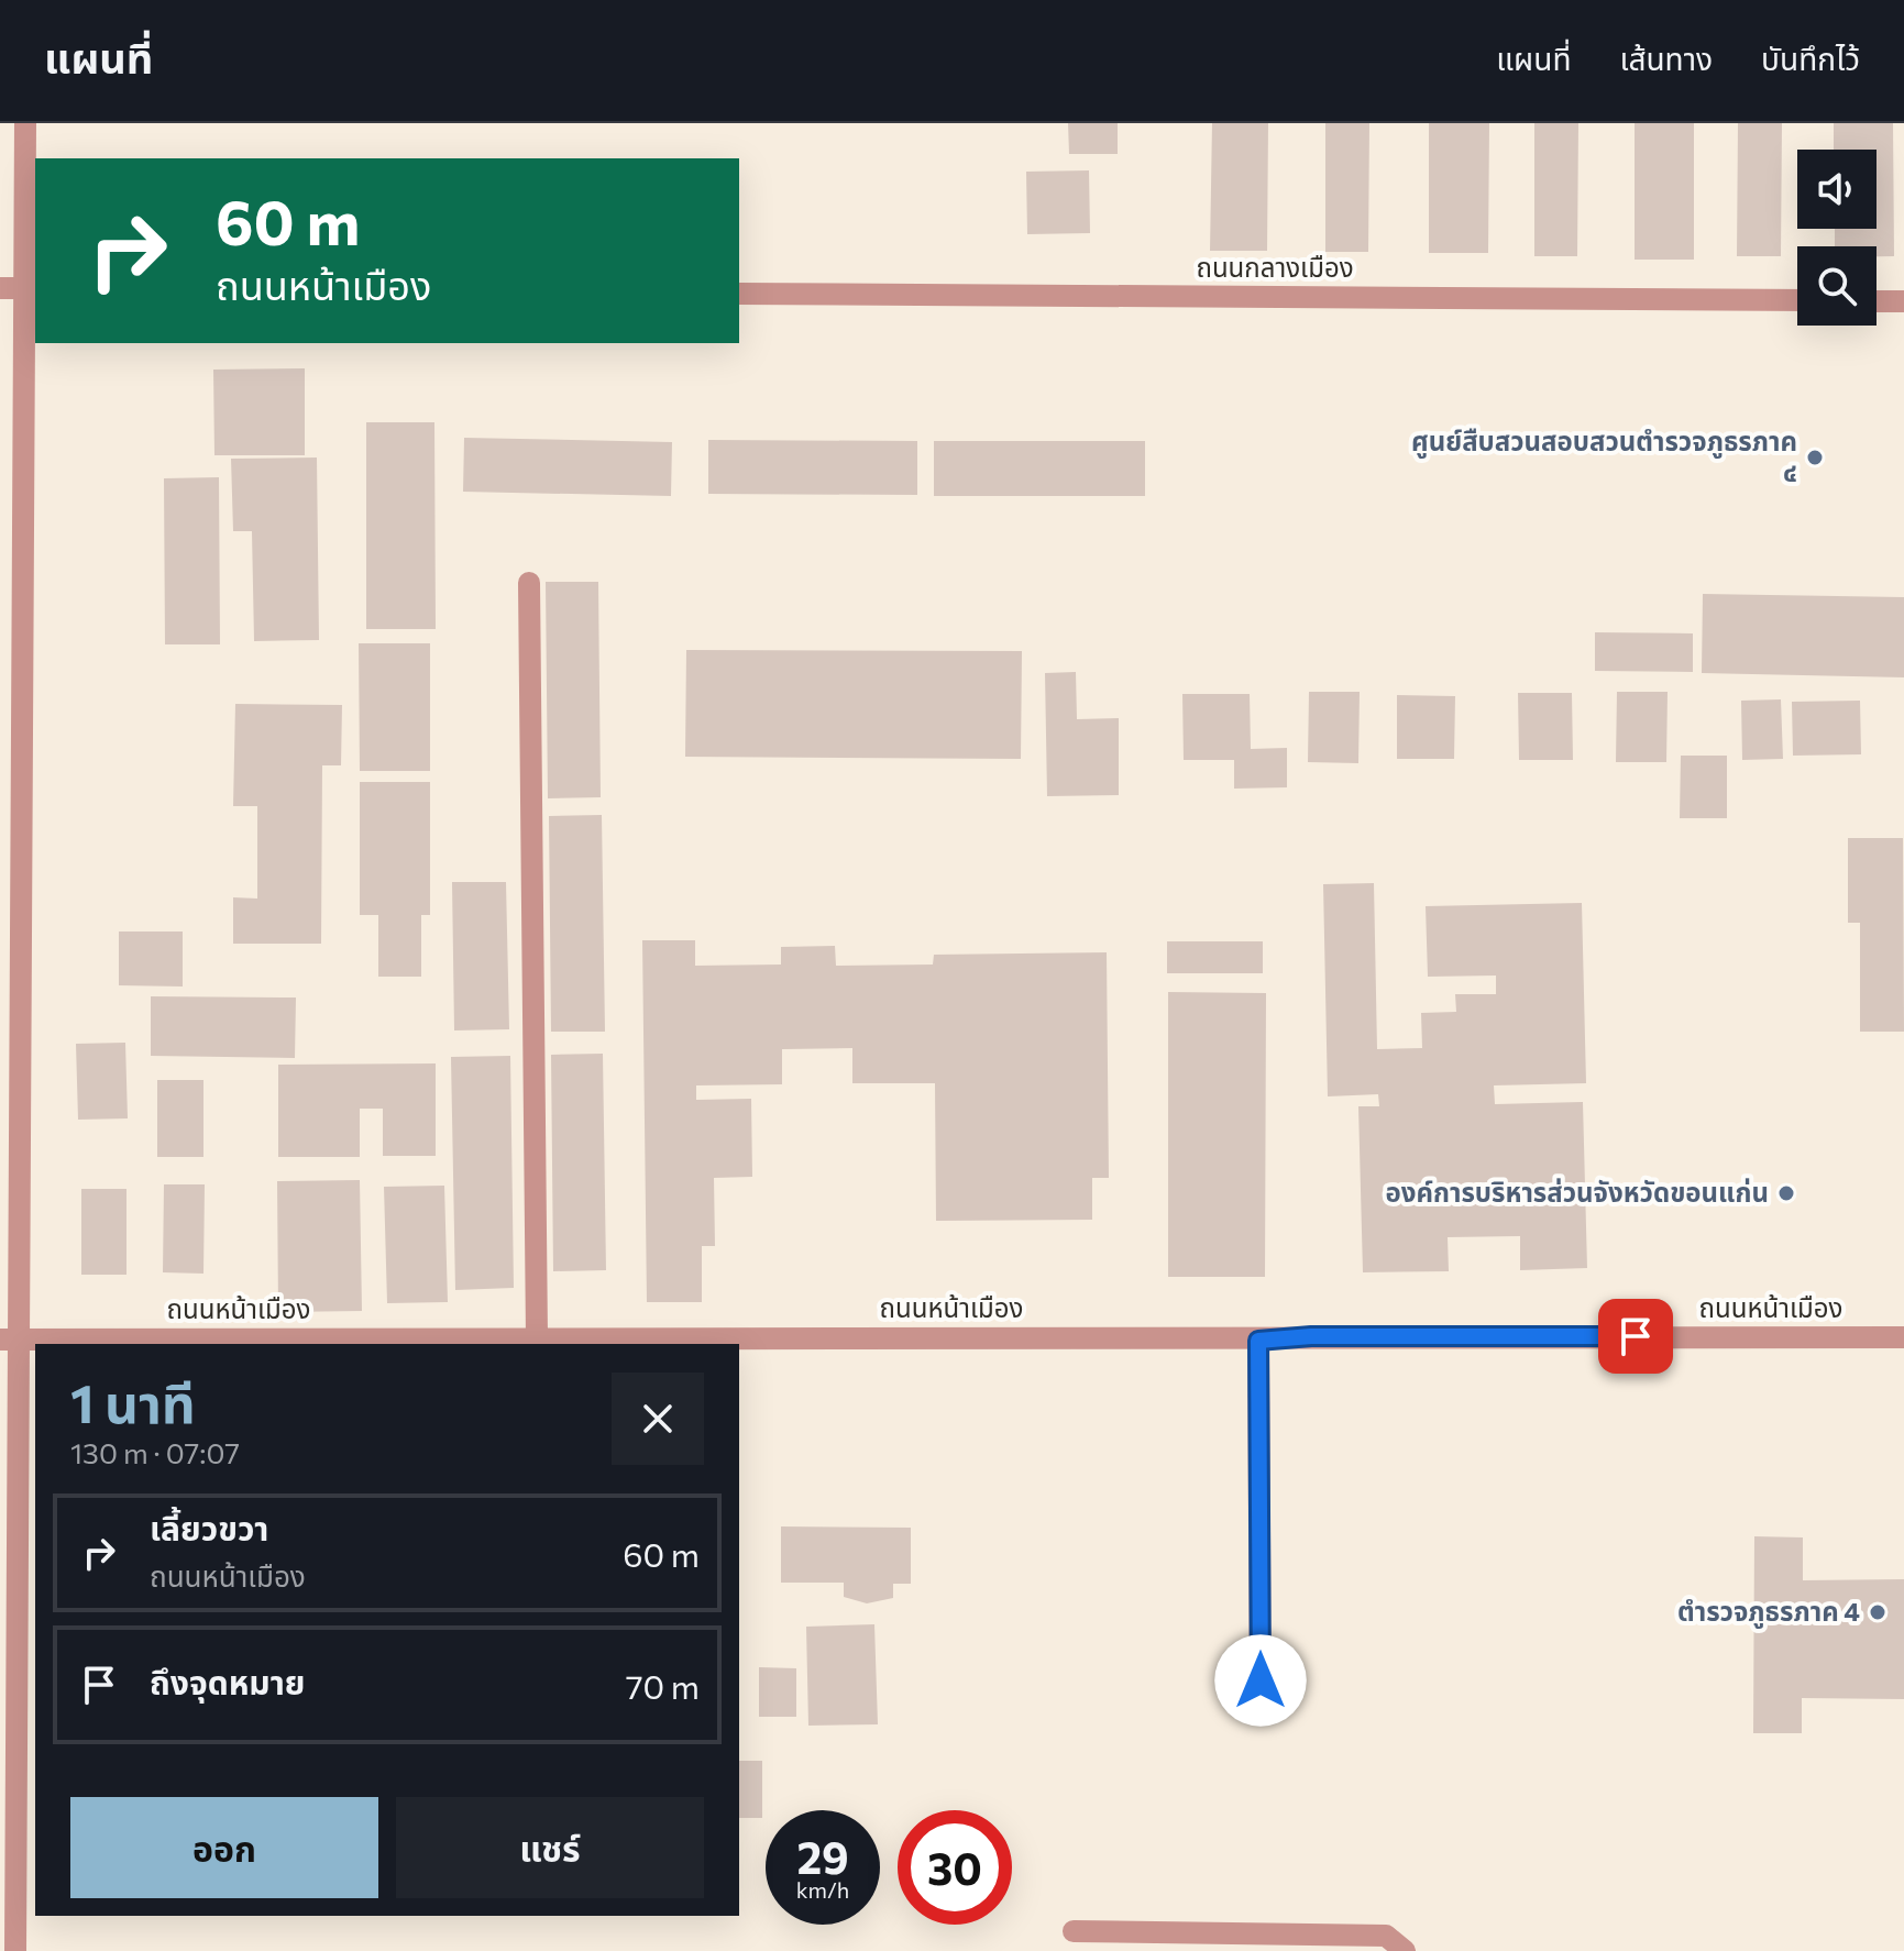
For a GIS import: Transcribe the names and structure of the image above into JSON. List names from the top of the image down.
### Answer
{
  "streets": {
    "street": ["ถนนกลางเมือง", "ถนนหน้าเมือง"]
  },
  "places": ["ศูนย์สืบสวนสอบสวนตำรวจภูธรภาค ๔", "องค์การบริหารส่วนจังหวัดขอนแก่น", "ตำรวจภูธรภาค 4"],
  "page": {
    "header": "แผนที่",
    "nav": ["แผนที่", "เส้นทาง", "บันทึกไว้"],
    "turn": ["60 m", "ถนนหน้าเมือง"],
    "heading": ["1 นาที", "130 m · 07:07"],
    "list": [
      {
        "name": "เลี้ยวขวา",
        "note": "ถนนหน้าเมือง",
        "value": "60 m"
      },
      {
        "name": "ถึงจุดหมาย",
        "value": "70 m"
      }
    ],
    "buttons": ["ออก", "แชร์"],
    "speed": "29 km/h",
    "limit": "30"
  }
}
